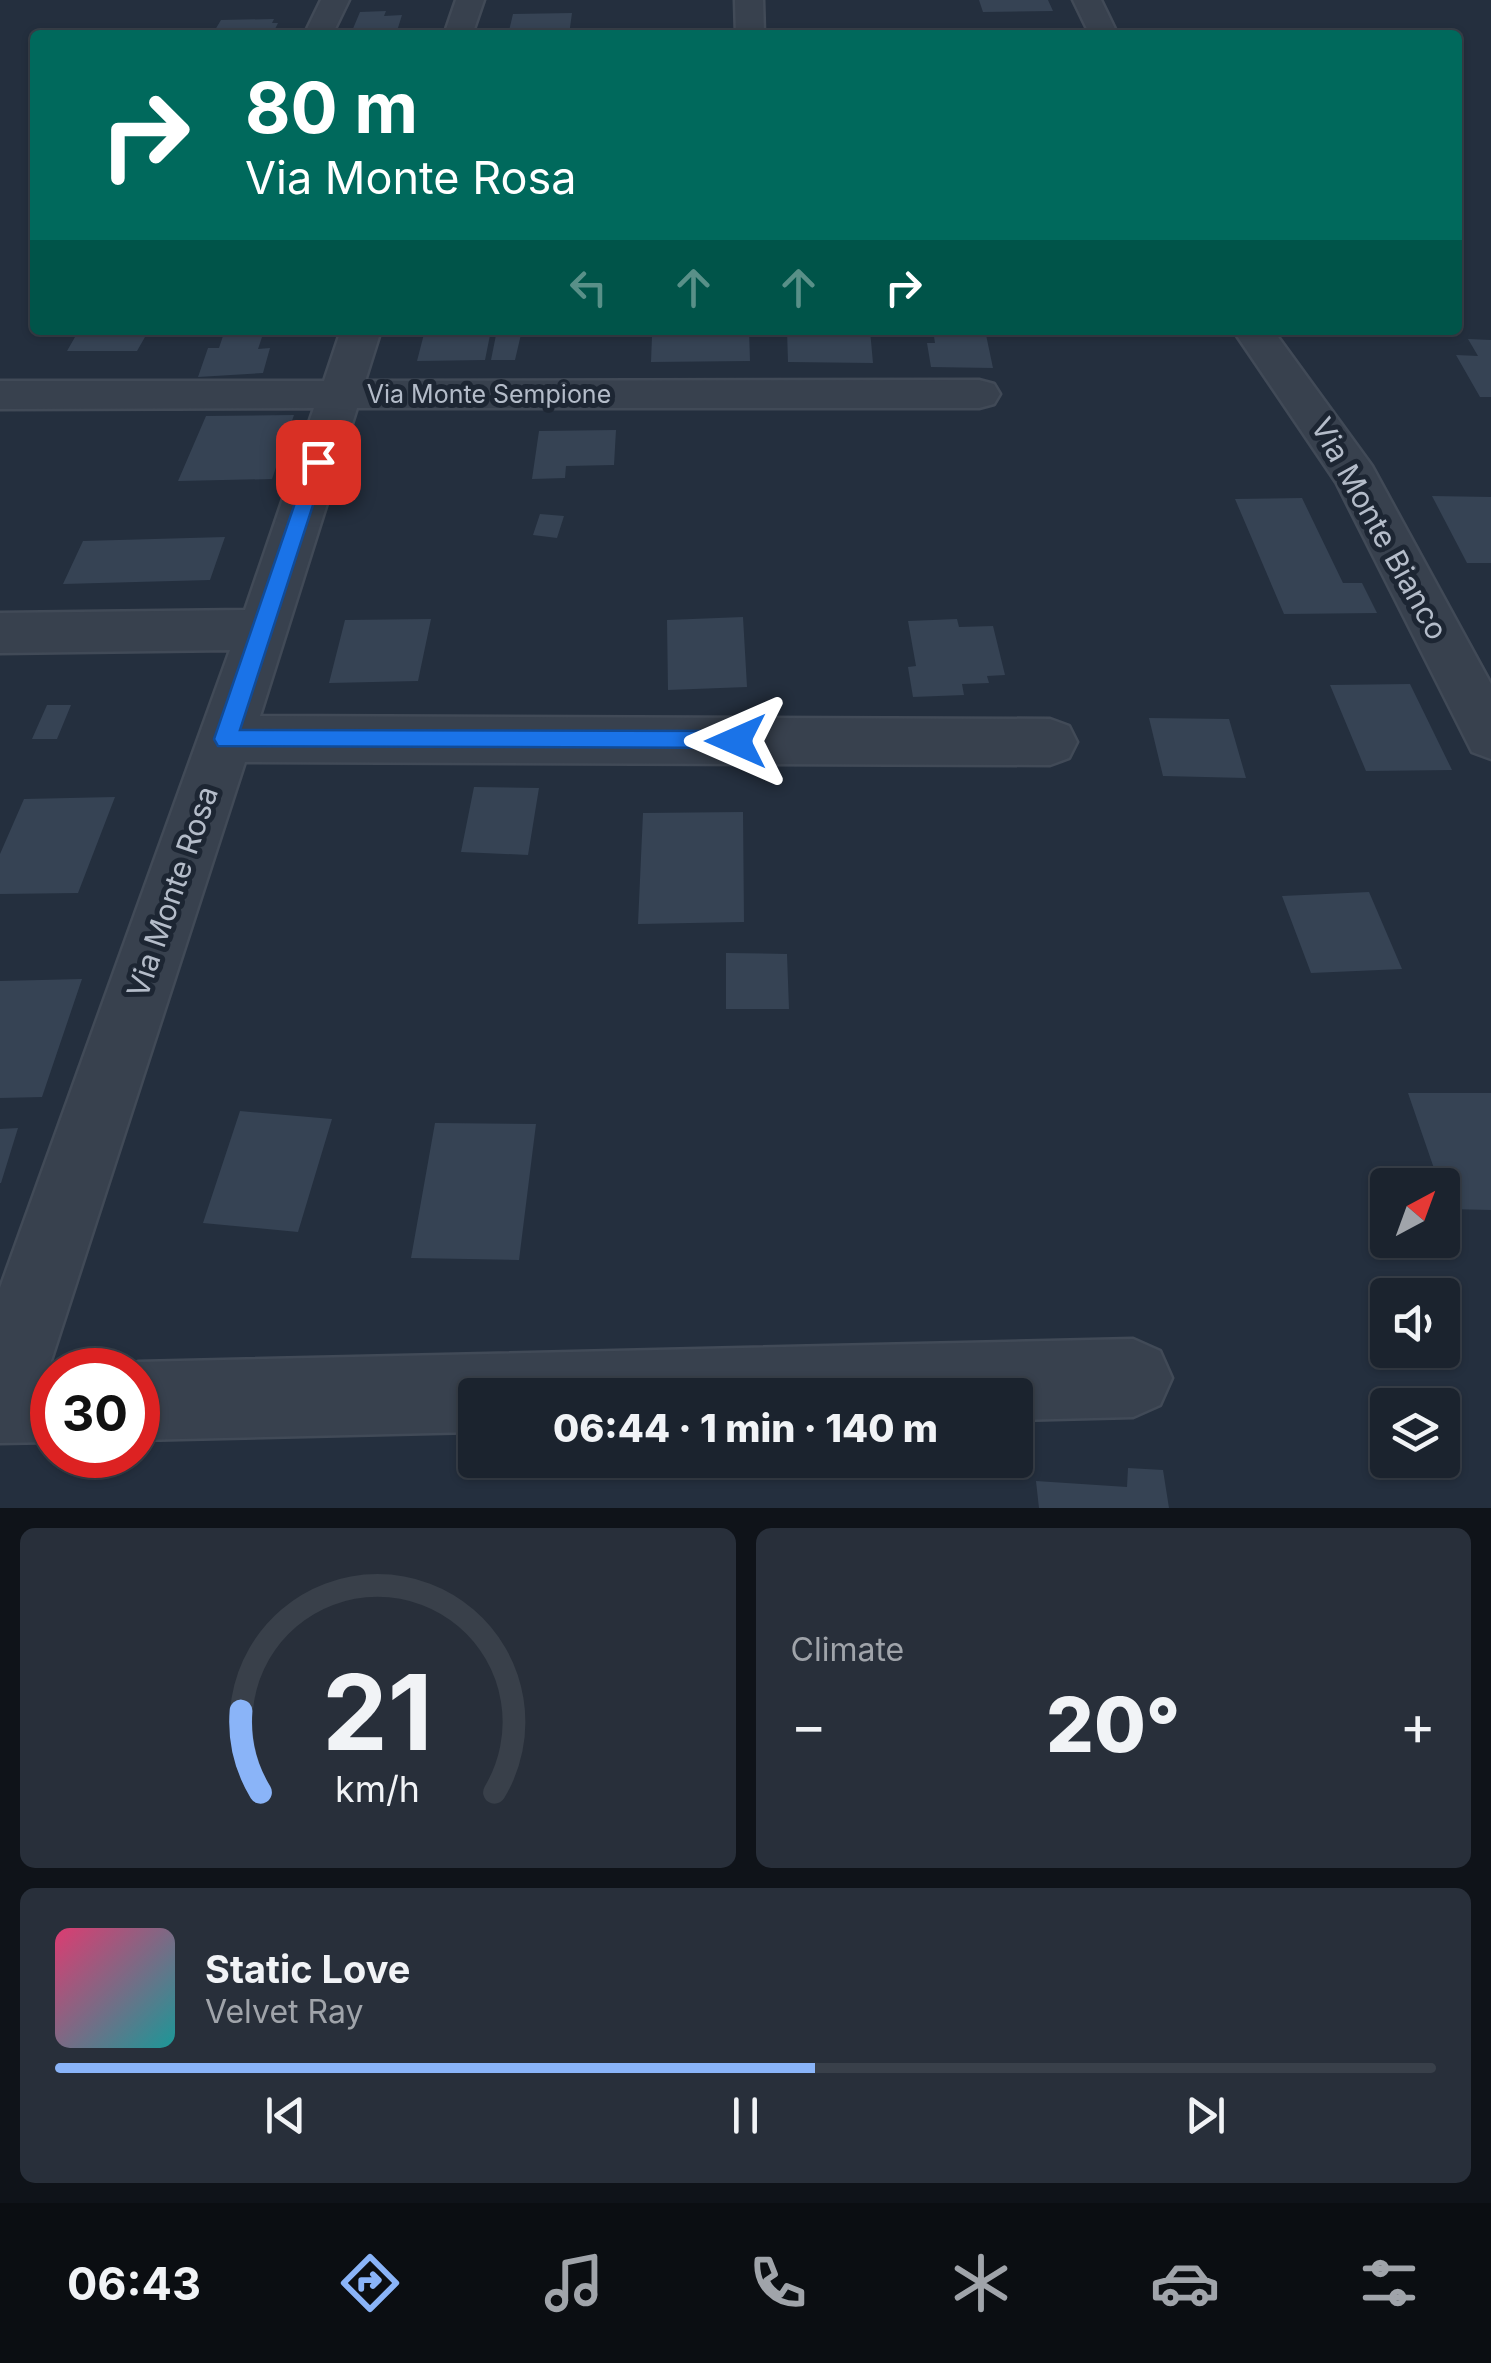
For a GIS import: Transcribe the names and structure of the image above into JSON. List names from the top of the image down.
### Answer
{
  "streets": {
    "street": ["Via Monte Sempione", "Via Monte Bianco", "Via Monte Rosa"]
  },
  "crossings": [
    ["Via Monte Sempione", "Via Monte Rosa"]
  ],
  "north": "top right",
  "page": {
    "turn": ["80 m", "Via Monte Rosa"],
    "limit": "30",
    "trip": "06:44 · 1 min · 140 m",
    "tile": "Climate",
    "heat": ["−", "20°", "+"],
    "song": ["Static Love", "Velvet Ray"],
    "tabs": "06:43",
    "gauge": ["21", "km/h"]
  }
}
